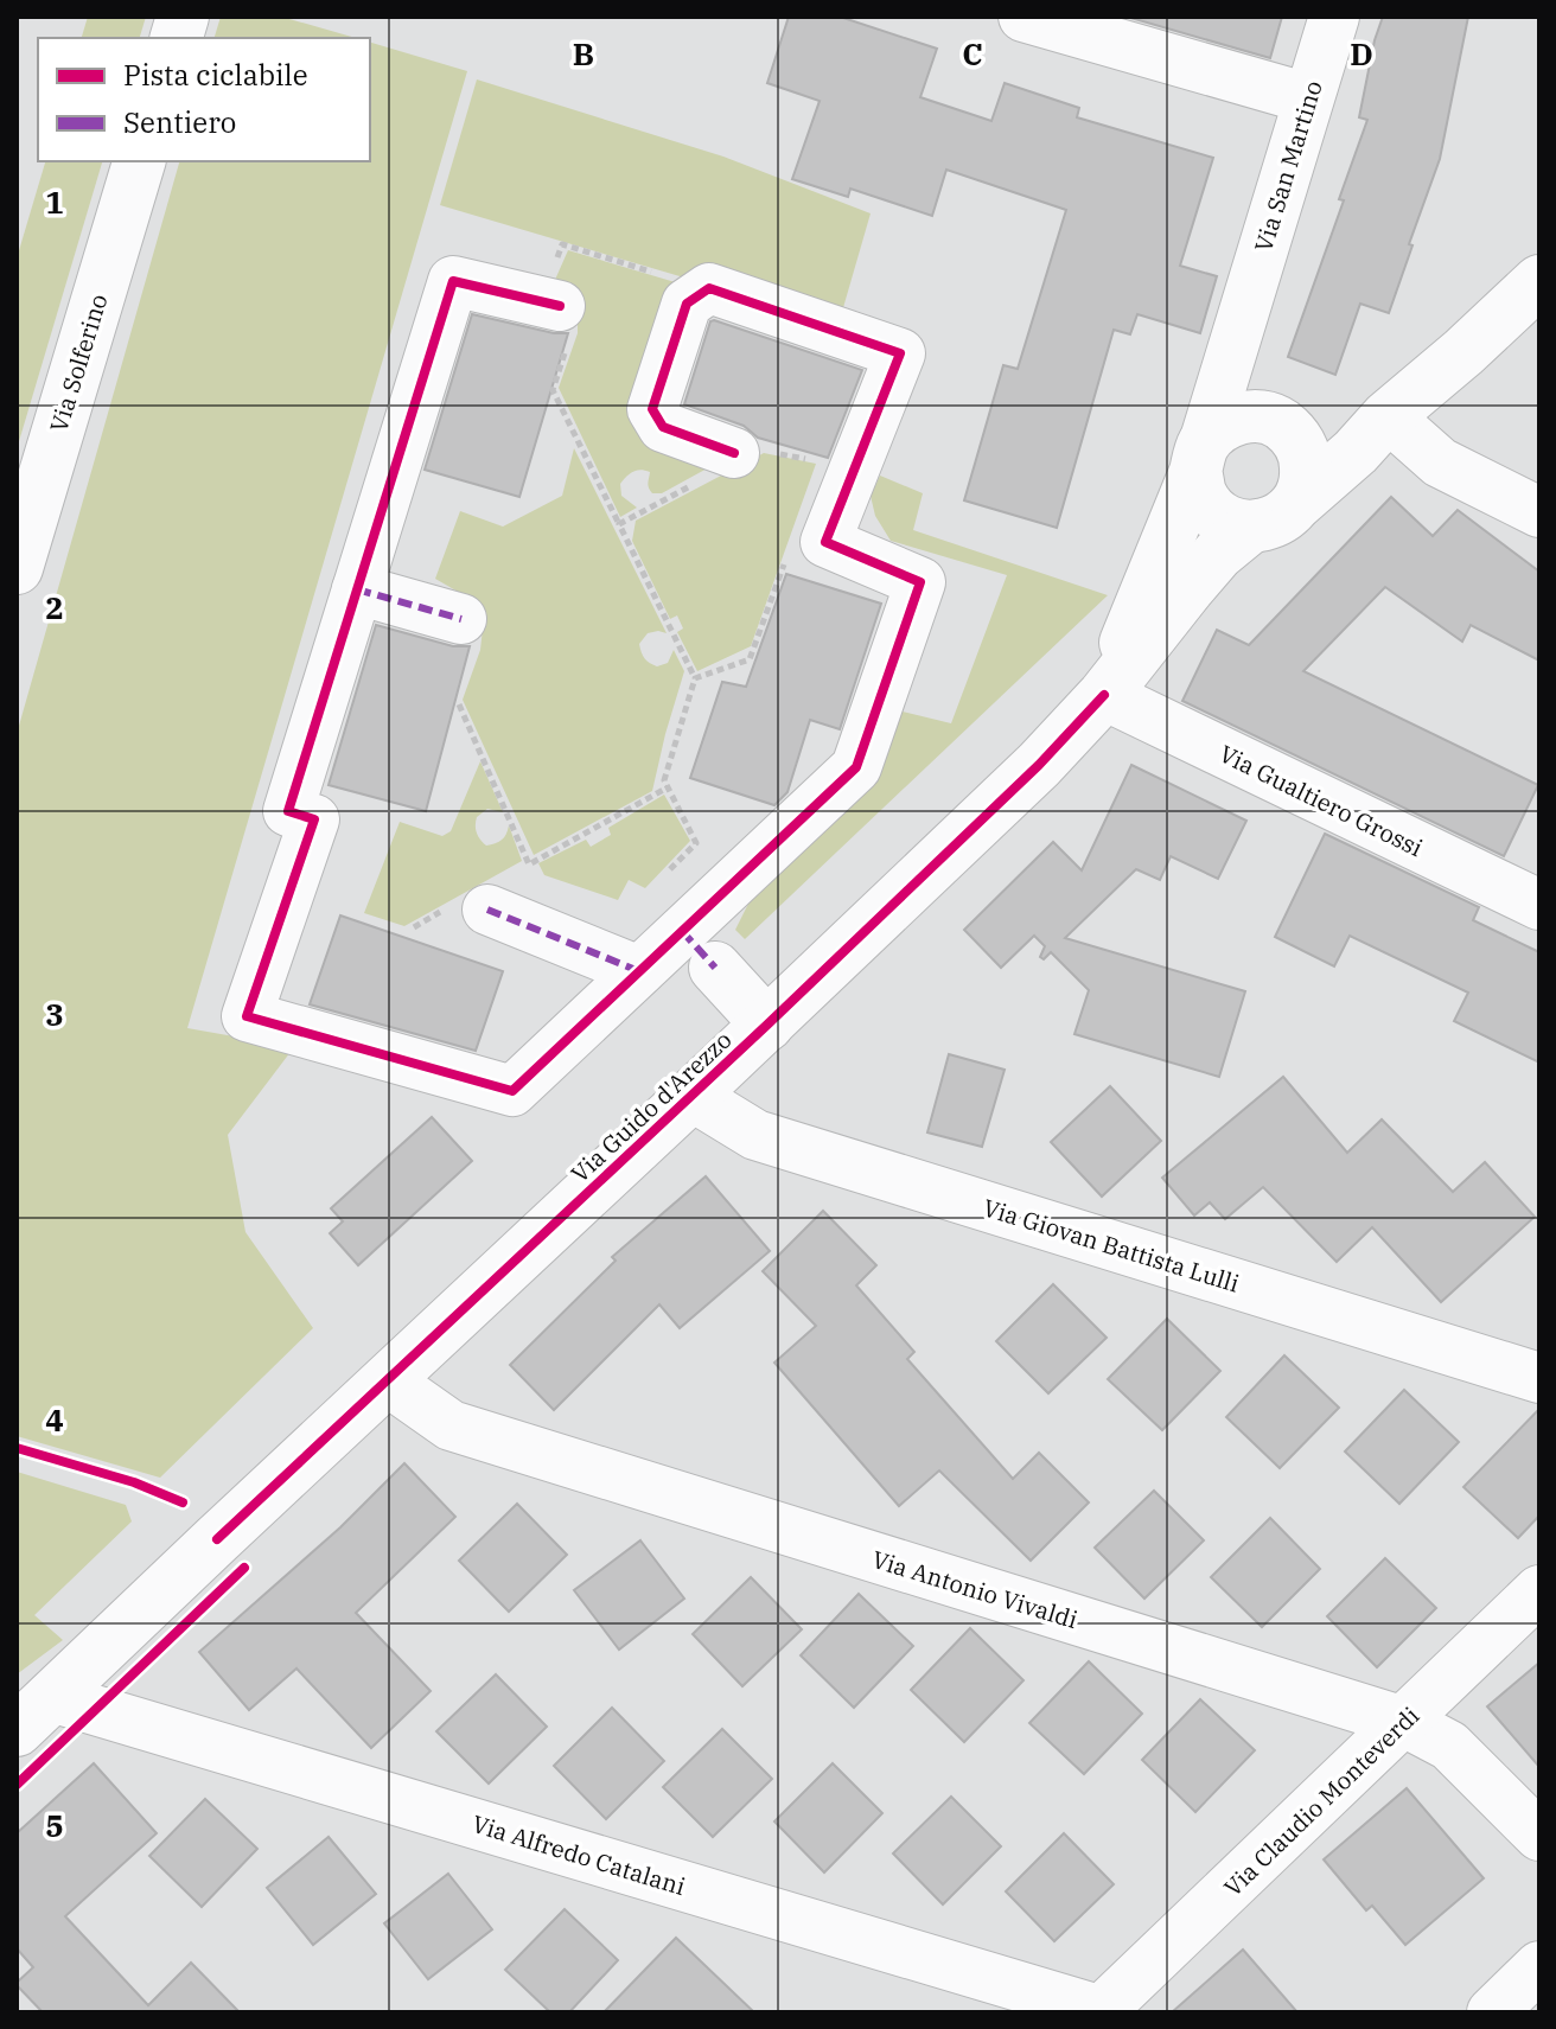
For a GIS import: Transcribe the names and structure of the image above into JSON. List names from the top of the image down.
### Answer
{
  "streets": {
    "street": [
      "Via San Martino",
      "Via Solferino",
      "Via Gualtiero Grossi",
      "Via Guido d'Arezzo",
      "Via Giovan Battista Lulli",
      "Via Antonio Vivaldi",
      "Via Claudio Monteverdi",
      "Via Alfredo Catalani"
    ]
  },
  "crossings": [
    ["Via San Martino", "Via Guido d'Arezzo"],
    ["Via Gualtiero Grossi", "Via Guido d'Arezzo"],
    ["Via Guido d'Arezzo", "Via Giovan Battista Lulli"],
    ["Via Guido d'Arezzo", "Via Antonio Vivaldi"],
    ["Via Guido d'Arezzo", "Via Alfredo Catalani"],
    ["Via Antonio Vivaldi", "Via Claudio Monteverdi"],
    ["Via Claudio Monteverdi", "Via Alfredo Catalani"]
  ],
  "legend": ["Pista ciclabile", "Sentiero"],
  "grid": {
    "columns": ["B", "C", "D"],
    "rows": [
      "1",
      "2",
      "3",
      "4",
      "5"
    ]
  }
}
